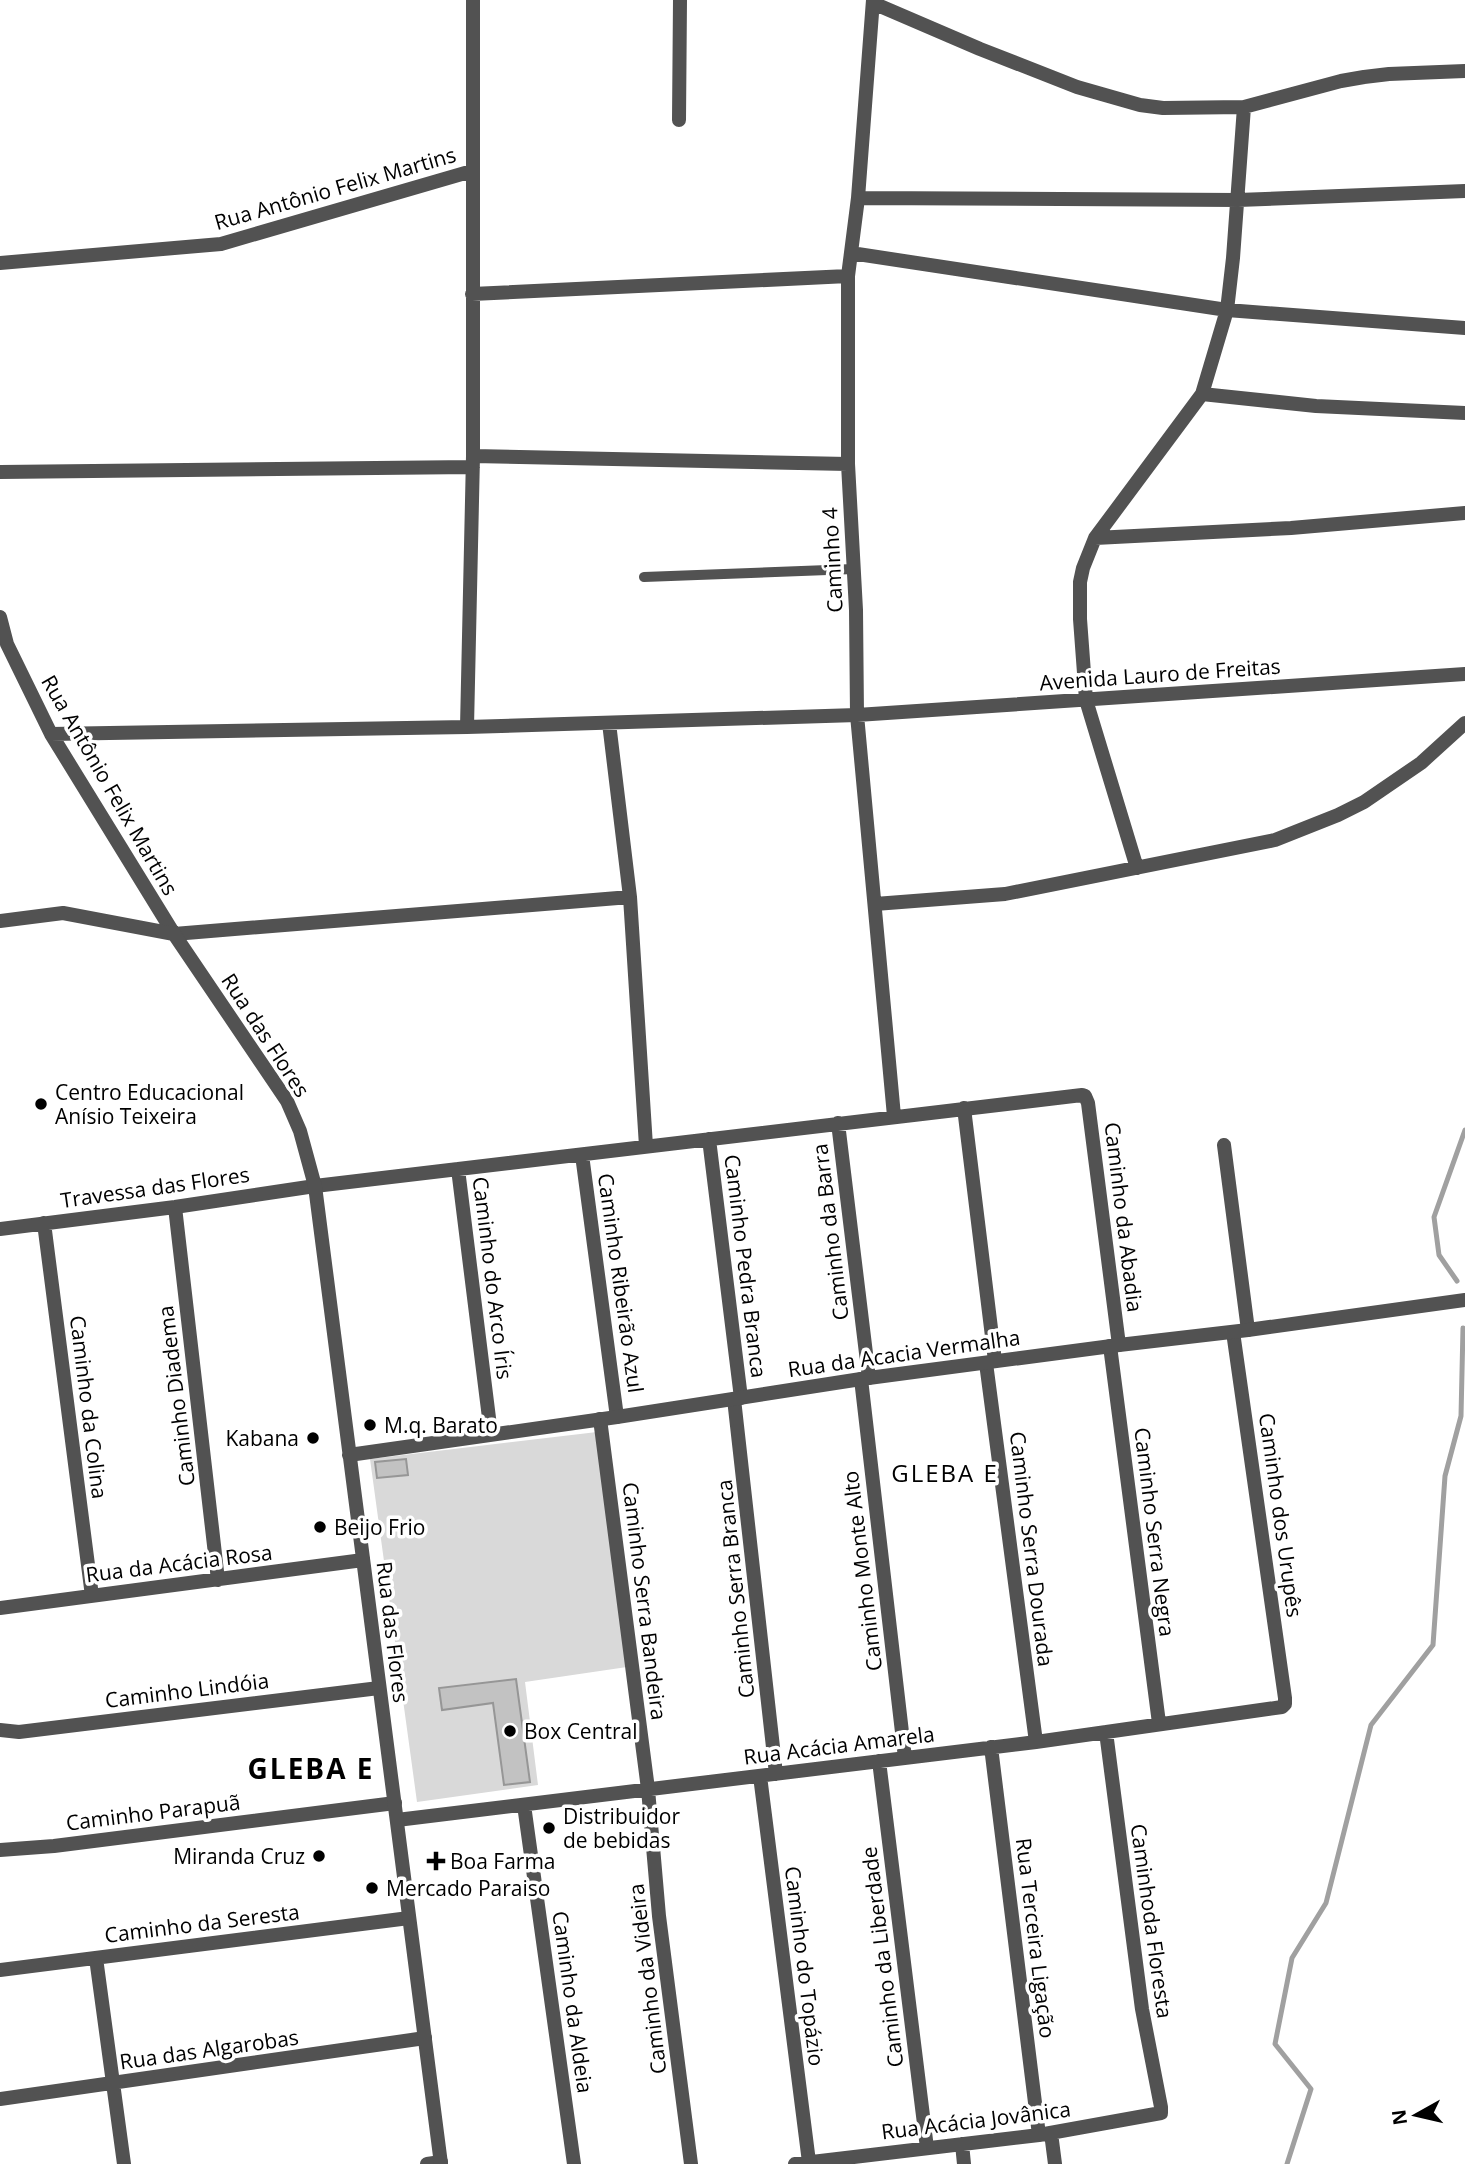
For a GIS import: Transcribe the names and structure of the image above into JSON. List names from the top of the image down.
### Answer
{
  "streets": {
    "street": [
      "Rua Antônio Felix Martins",
      "Caminho 4",
      "Avenida Lauro de Freitas",
      "Rua das Flores",
      "Travessa das Flores",
      "Caminho da Abadia",
      "Caminho da Barra",
      "Caminho Pedra Branca",
      "Caminho do Arco Íris",
      "Caminho Ribeirão Azul",
      "Rua da Acacia Vermalha",
      "Caminho Diadema",
      "Caminho da Colina",
      "Caminho dos Urupês",
      "Caminho Serra Negra",
      "Caminho Serra Dourada",
      "Rua da Acácia Rosa",
      "Caminho Monte Alto",
      "Caminho Serra Branca",
      "Caminho Serra Bandeira",
      "Caminho Lindóia",
      "Rua Acácia Amarela",
      "Caminho Parapuã",
      "Caminhoda Floresta",
      "Caminho da Seresta",
      "Rua Terceira Ligação",
      "Caminho da Liberdade",
      "Caminho do Topázio",
      "Caminho da Videira",
      "Caminho da Aldeia",
      "Rua das Algarobas",
      "Rua Acácia Jovânica"
    ]
  },
  "crossings": [
    ["Rua Antônio Felix Martins", "Avenida Lauro de Freitas"],
    ["Rua Antônio Felix Martins", "Rua das Flores"],
    ["Caminho 4", "Avenida Lauro de Freitas"],
    ["Caminho 4", "Travessa das Flores"],
    ["Rua das Flores", "Travessa das Flores"],
    ["Rua das Flores", "Rua da Acacia Vermalha"],
    ["Rua das Flores", "Rua da Acácia Rosa"],
    ["Rua das Flores", "Caminho Lindóia"],
    ["Rua das Flores", "Rua Acácia Amarela"],
    ["Rua das Flores", "Caminho Parapuã"],
    ["Rua das Flores", "Caminho da Seresta"],
    ["Rua das Flores", "Rua das Algarobas"],
    ["Travessa das Flores", "Caminho da Abadia"],
    ["Travessa das Flores", "Caminho da Barra"],
    ["Travessa das Flores", "Caminho Pedra Branca"],
    ["Travessa das Flores", "Caminho do Arco Íris"],
    ["Travessa das Flores", "Caminho Ribeirão Azul"],
    ["Travessa das Flores", "Caminho Diadema"],
    ["Travessa das Flores", "Caminho da Colina"],
    ["Travessa das Flores", "Caminho Serra Dourada"],
    ["Caminho da Abadia", "Rua da Acacia Vermalha"],
    ["Caminho da Abadia", "Caminho Serra Negra"],
    ["Caminho da Barra", "Rua da Acacia Vermalha"],
    ["Caminho da Barra", "Caminho Monte Alto"],
    ["Caminho Pedra Branca", "Rua da Acacia Vermalha"],
    ["Caminho Pedra Branca", "Caminho Serra Branca"],
    ["Caminho do Arco Íris", "Rua da Acacia Vermalha"],
    ["Caminho Ribeirão Azul", "Rua da Acacia Vermalha"],
    ["Rua da Acacia Vermalha", "Caminho dos Urupês"],
    ["Rua da Acacia Vermalha", "Caminho Serra Negra"],
    ["Rua da Acacia Vermalha", "Caminho Serra Dourada"],
    ["Rua da Acacia Vermalha", "Caminho Monte Alto"],
    ["Rua da Acacia Vermalha", "Caminho Serra Branca"],
    ["Rua da Acacia Vermalha", "Caminho Serra Bandeira"],
    ["Caminho Diadema", "Rua da Acácia Rosa"],
    ["Caminho da Colina", "Rua da Acácia Rosa"],
    ["Caminho dos Urupês", "Rua Acácia Amarela"],
    ["Caminho Serra Negra", "Rua Acácia Amarela"],
    ["Caminho Serra Dourada", "Rua Acácia Amarela"],
    ["Caminho Monte Alto", "Rua Acácia Amarela"],
    ["Caminho Serra Branca", "Rua Acácia Amarela"],
    ["Caminho Serra Bandeira", "Rua Acácia Amarela"],
    ["Caminho Serra Bandeira", "Caminho da Videira"],
    ["Rua Acácia Amarela", "Caminhoda Floresta"],
    ["Rua Acácia Amarela", "Rua Terceira Ligação"],
    ["Rua Acácia Amarela", "Caminho da Liberdade"],
    ["Rua Acácia Amarela", "Caminho do Topázio"],
    ["Rua Acácia Amarela", "Caminho da Videira"],
    ["Rua Acácia Amarela", "Caminho da Aldeia"],
    ["Caminhoda Floresta", "Rua Acácia Jovânica"],
    ["Rua Terceira Ligação", "Rua Acácia Jovânica"],
    ["Caminho da Liberdade", "Rua Acácia Jovânica"],
    ["Caminho do Topázio", "Rua Acácia Jovânica"]
  ],
  "districts": ["GLEBA E", "GLEBA E"],
  "places": {
    "other": [
      "Centro Educacional Anísio Teixeira",
      "M.q. Barato",
      "Kabana",
      "Beijo Frio",
      "Box Central",
      "Distribuidor de bebidas",
      "Miranda Cruz",
      "Mercado Paraiso"
    ],
    "health": ["Boa Farma"]
  },
  "north": "left"
}
